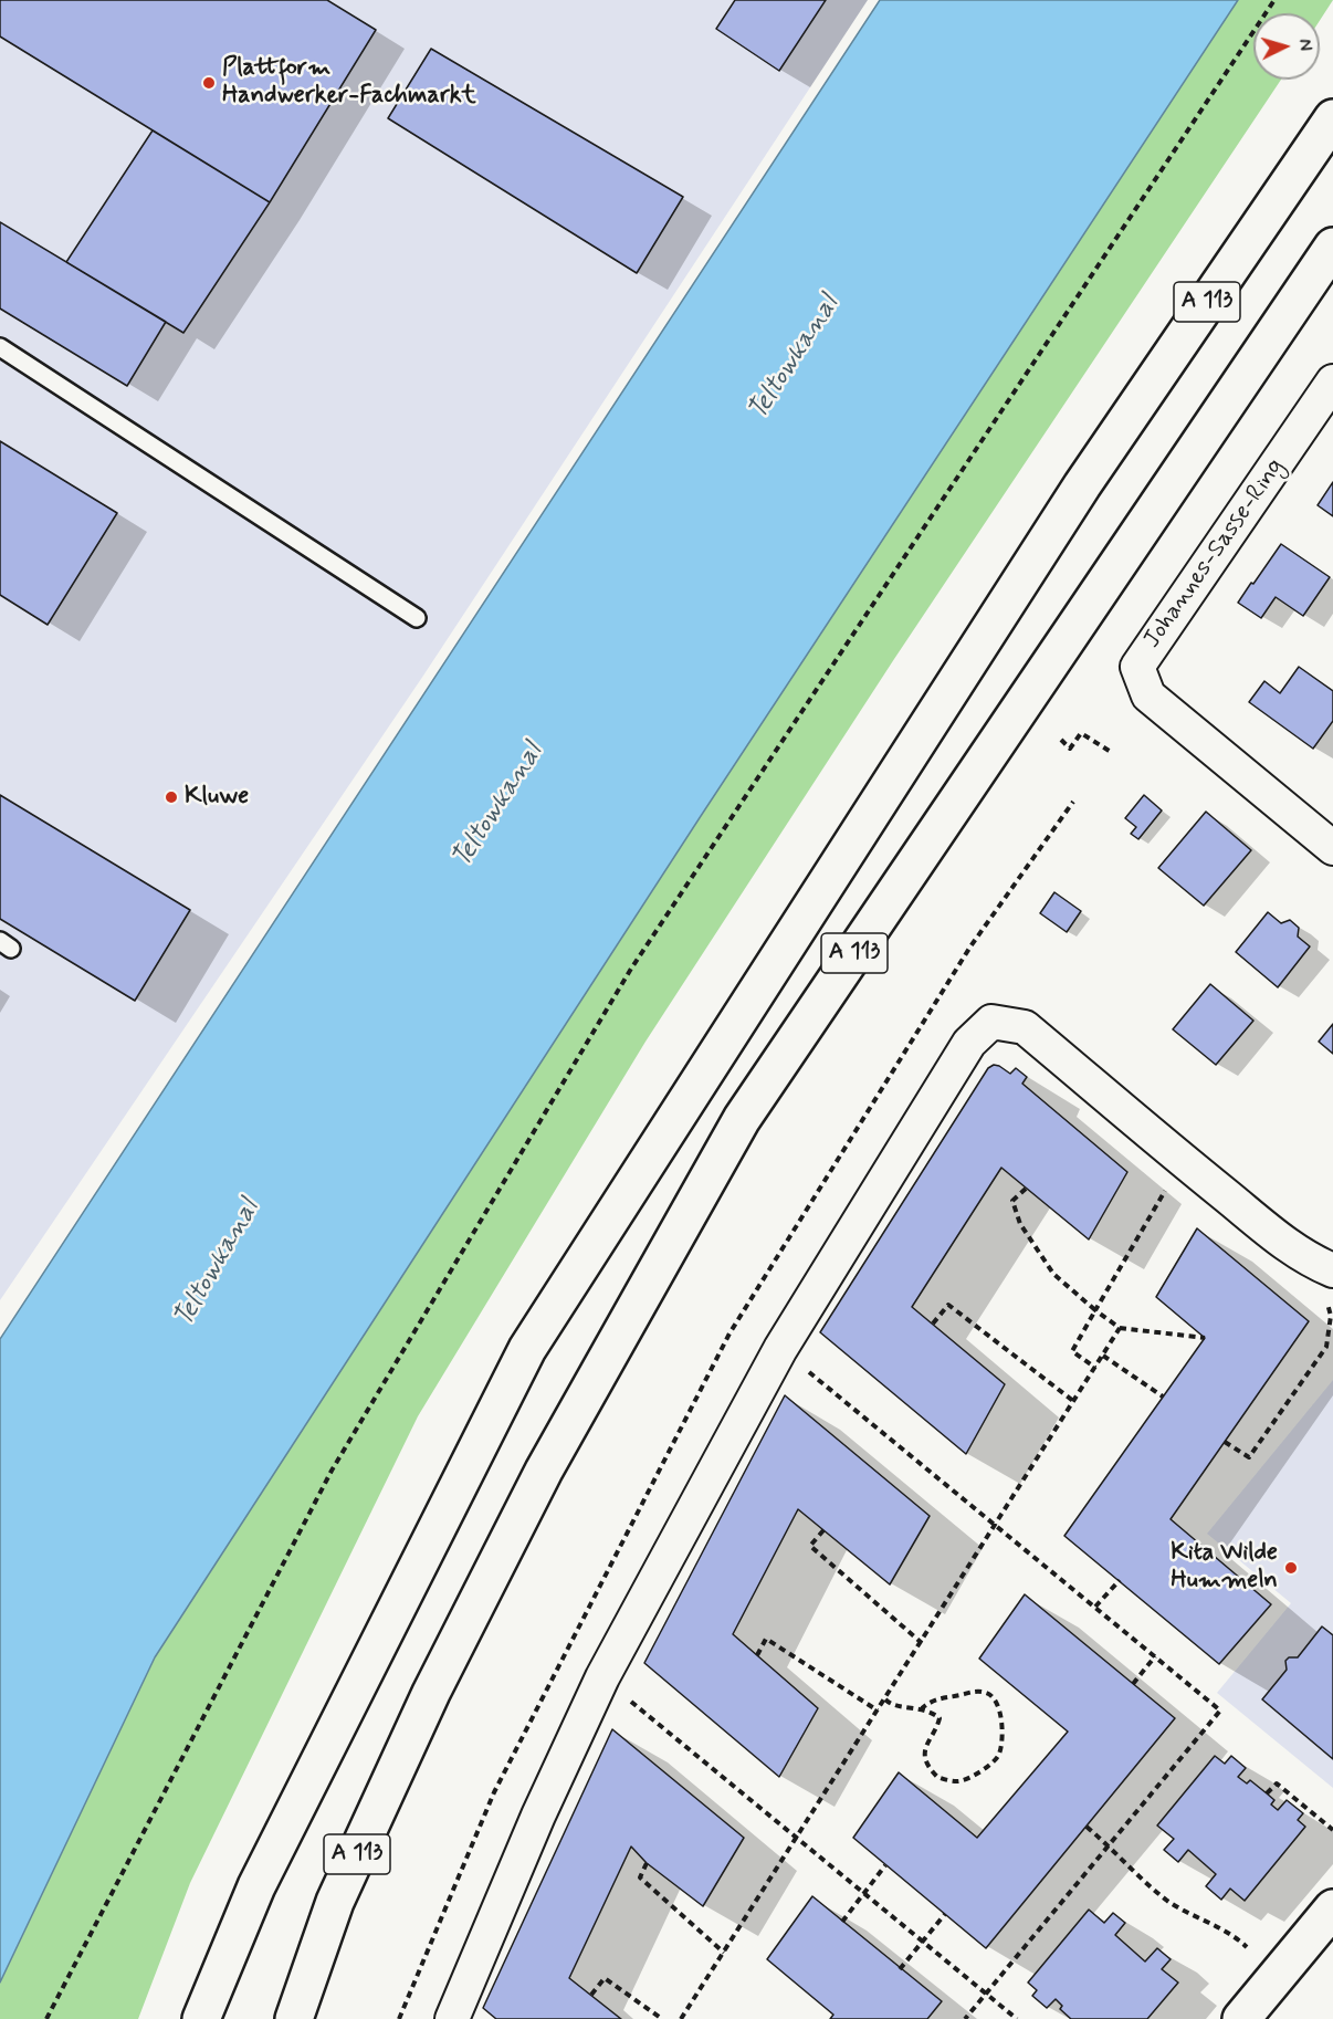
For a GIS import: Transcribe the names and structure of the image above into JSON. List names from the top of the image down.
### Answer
{
  "streets": {
    "main road": ["A 113"],
    "street": ["Johannes-Sasse-Ring"]
  },
  "water": ["Teltowkanal"],
  "places": ["Plattform Handwerker-Fachmarkt", "Kluwe", "Kita Wilde Hummeln"],
  "north": "right"
}
